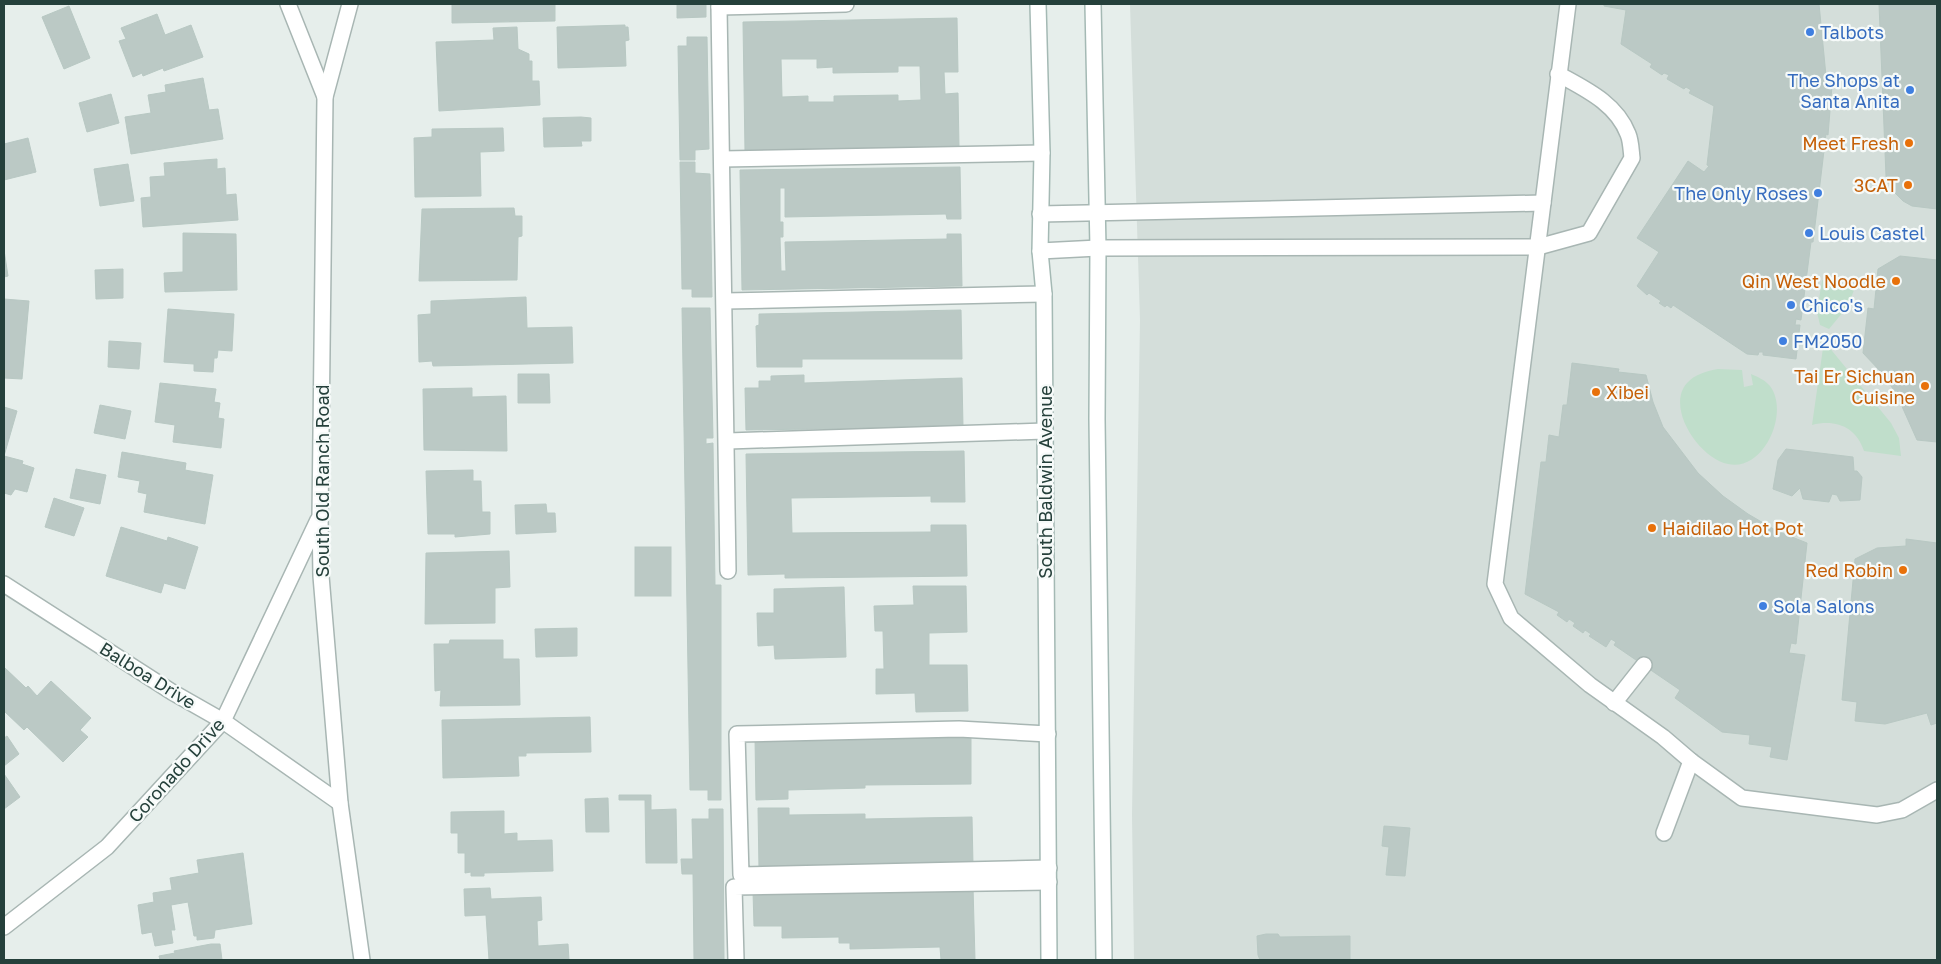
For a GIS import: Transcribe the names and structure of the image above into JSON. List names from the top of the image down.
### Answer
{
  "streets": {
    "street": [
      "South Old Ranch Road",
      "South Baldwin Avenue",
      "Balboa Drive",
      "Coronado Drive"
    ]
  },
  "crossings": [
    ["South Old Ranch Road", "Balboa Drive"],
    ["South Old Ranch Road", "Coronado Drive"],
    ["Balboa Drive", "Coronado Drive"]
  ],
  "places": [
    "Talbots",
    "The Shops at Santa Anita",
    "Meet Fresh",
    "3CAT",
    "The Only Roses",
    "Louis Castel",
    "Qin West Noodle",
    "Chico's",
    "FM2050",
    "Tai Er Sichuan Cuisine",
    "Xibei",
    "Haidilao Hot Pot",
    "Red Robin",
    "Sola Salons"
  ]
}
